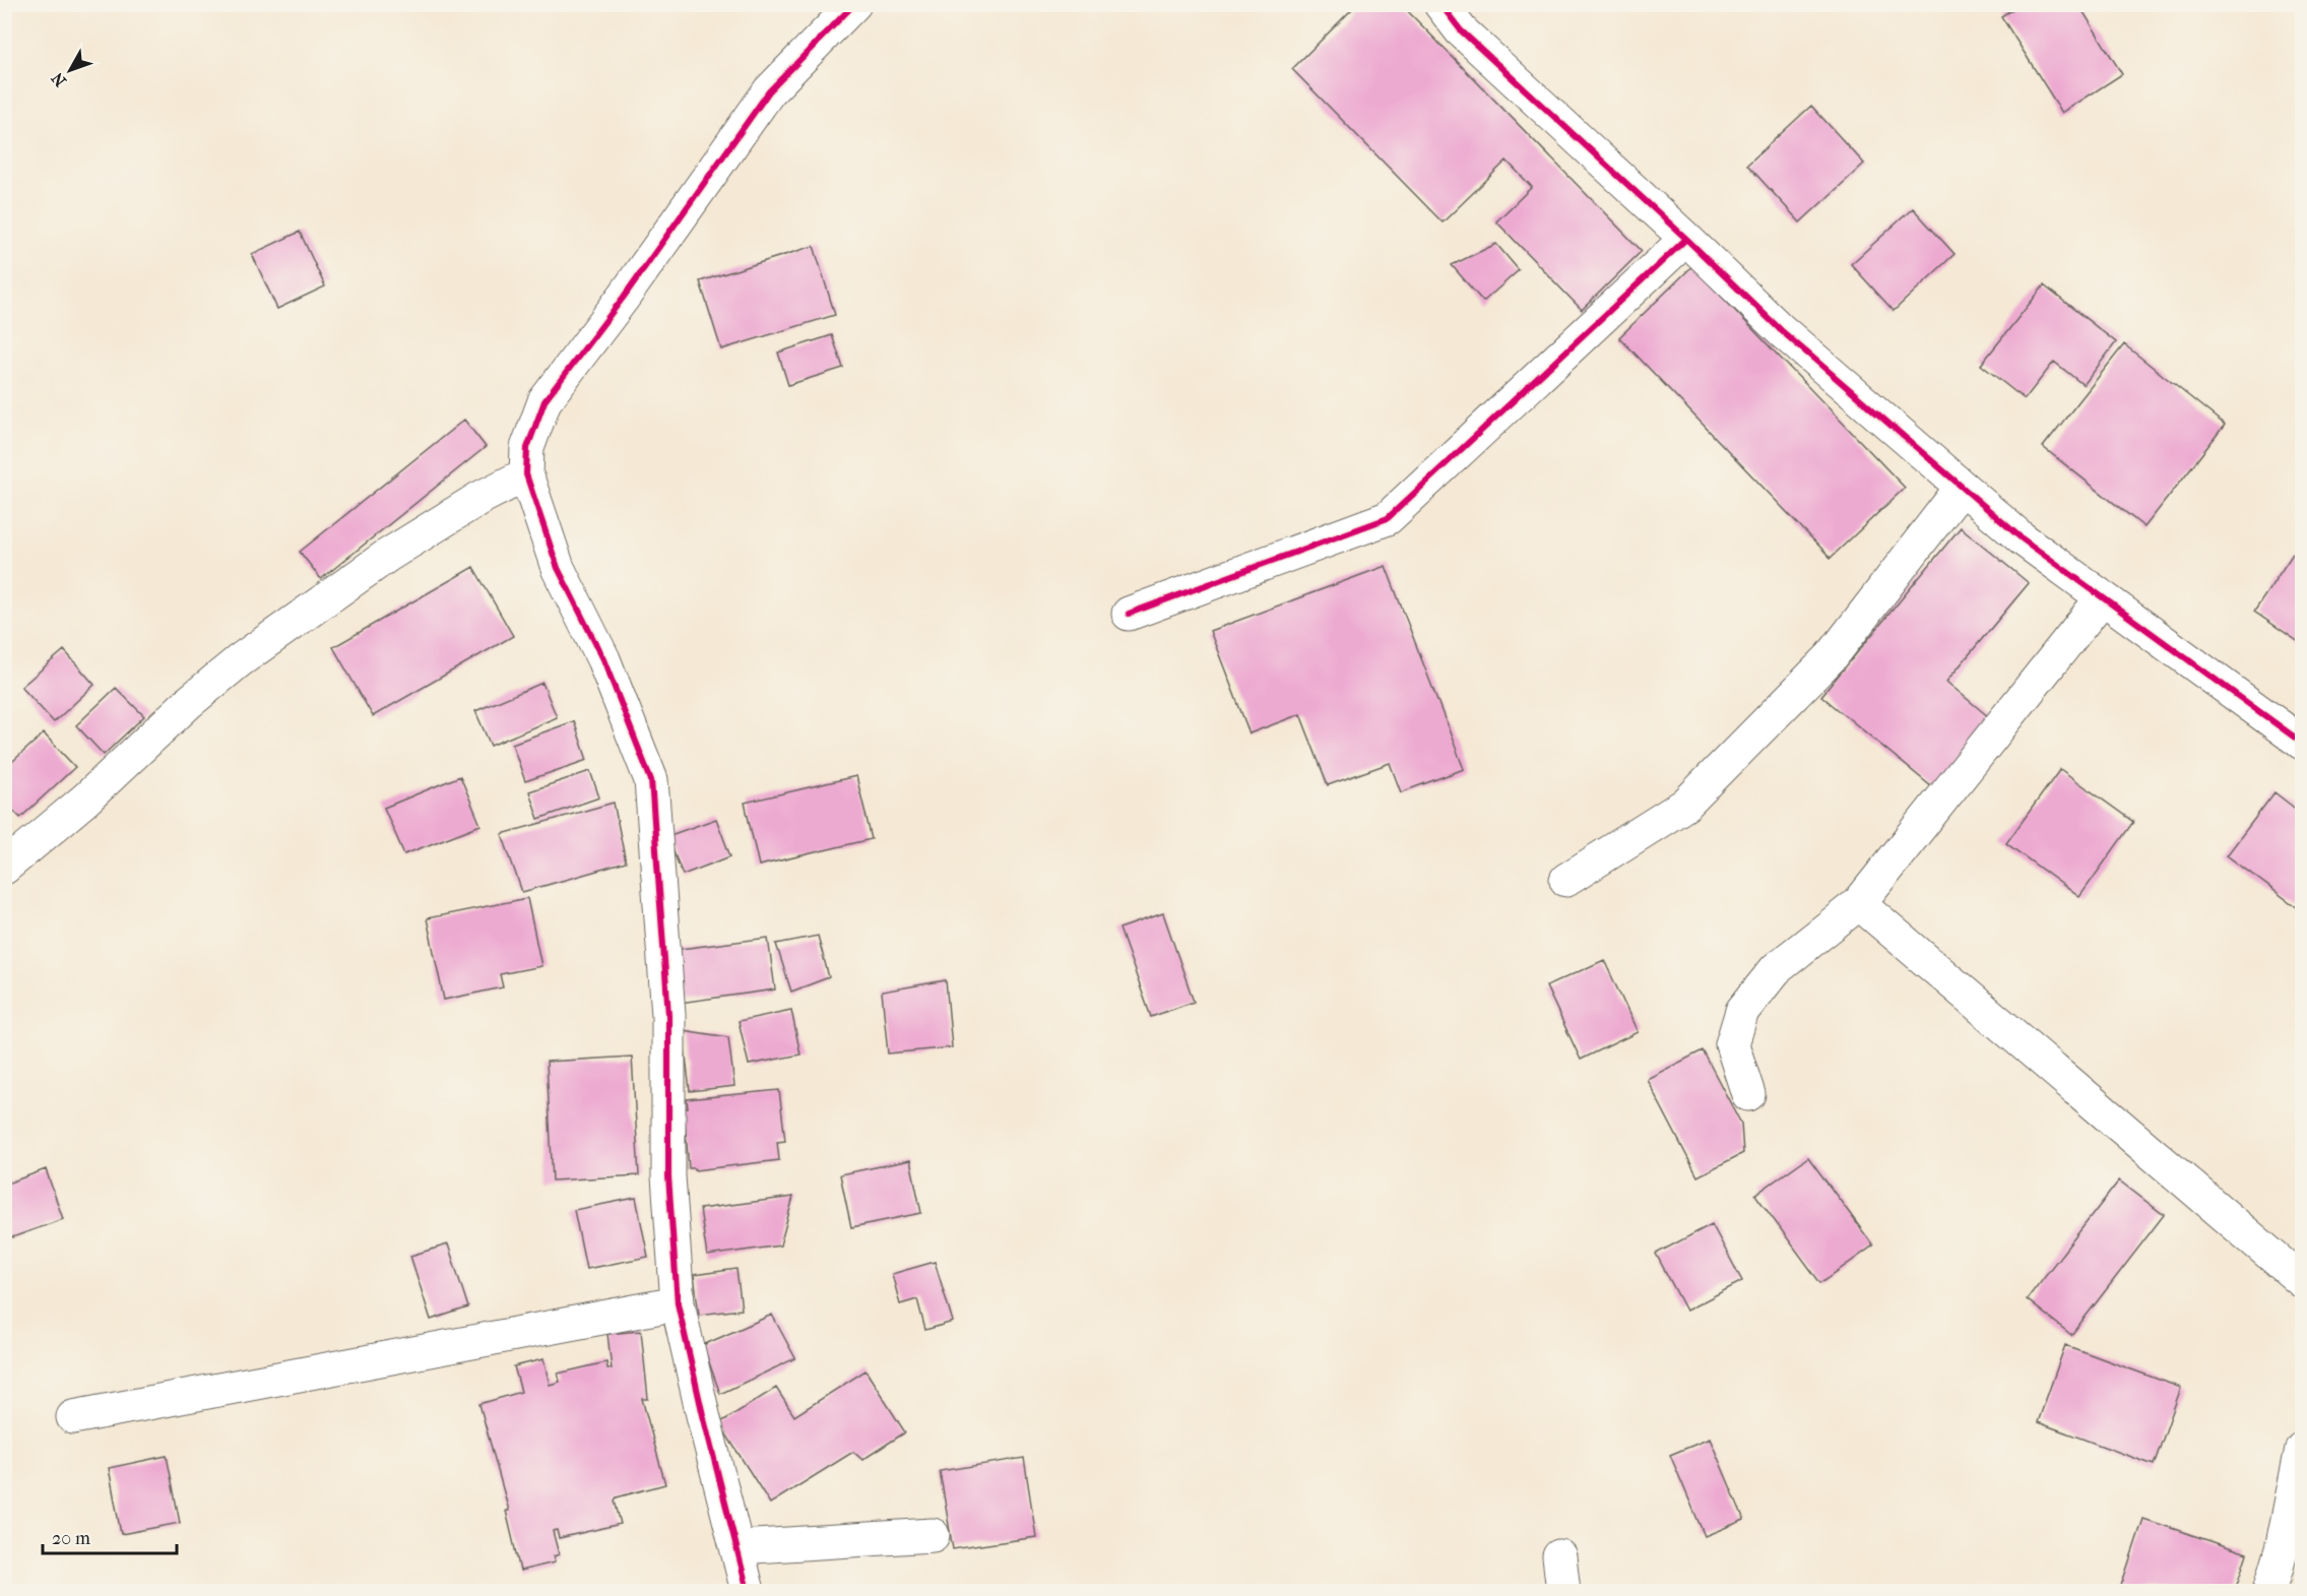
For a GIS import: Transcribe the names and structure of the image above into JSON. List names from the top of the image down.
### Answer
{
  "scale_bar": "20 m",
  "north": "bottom left"
}
